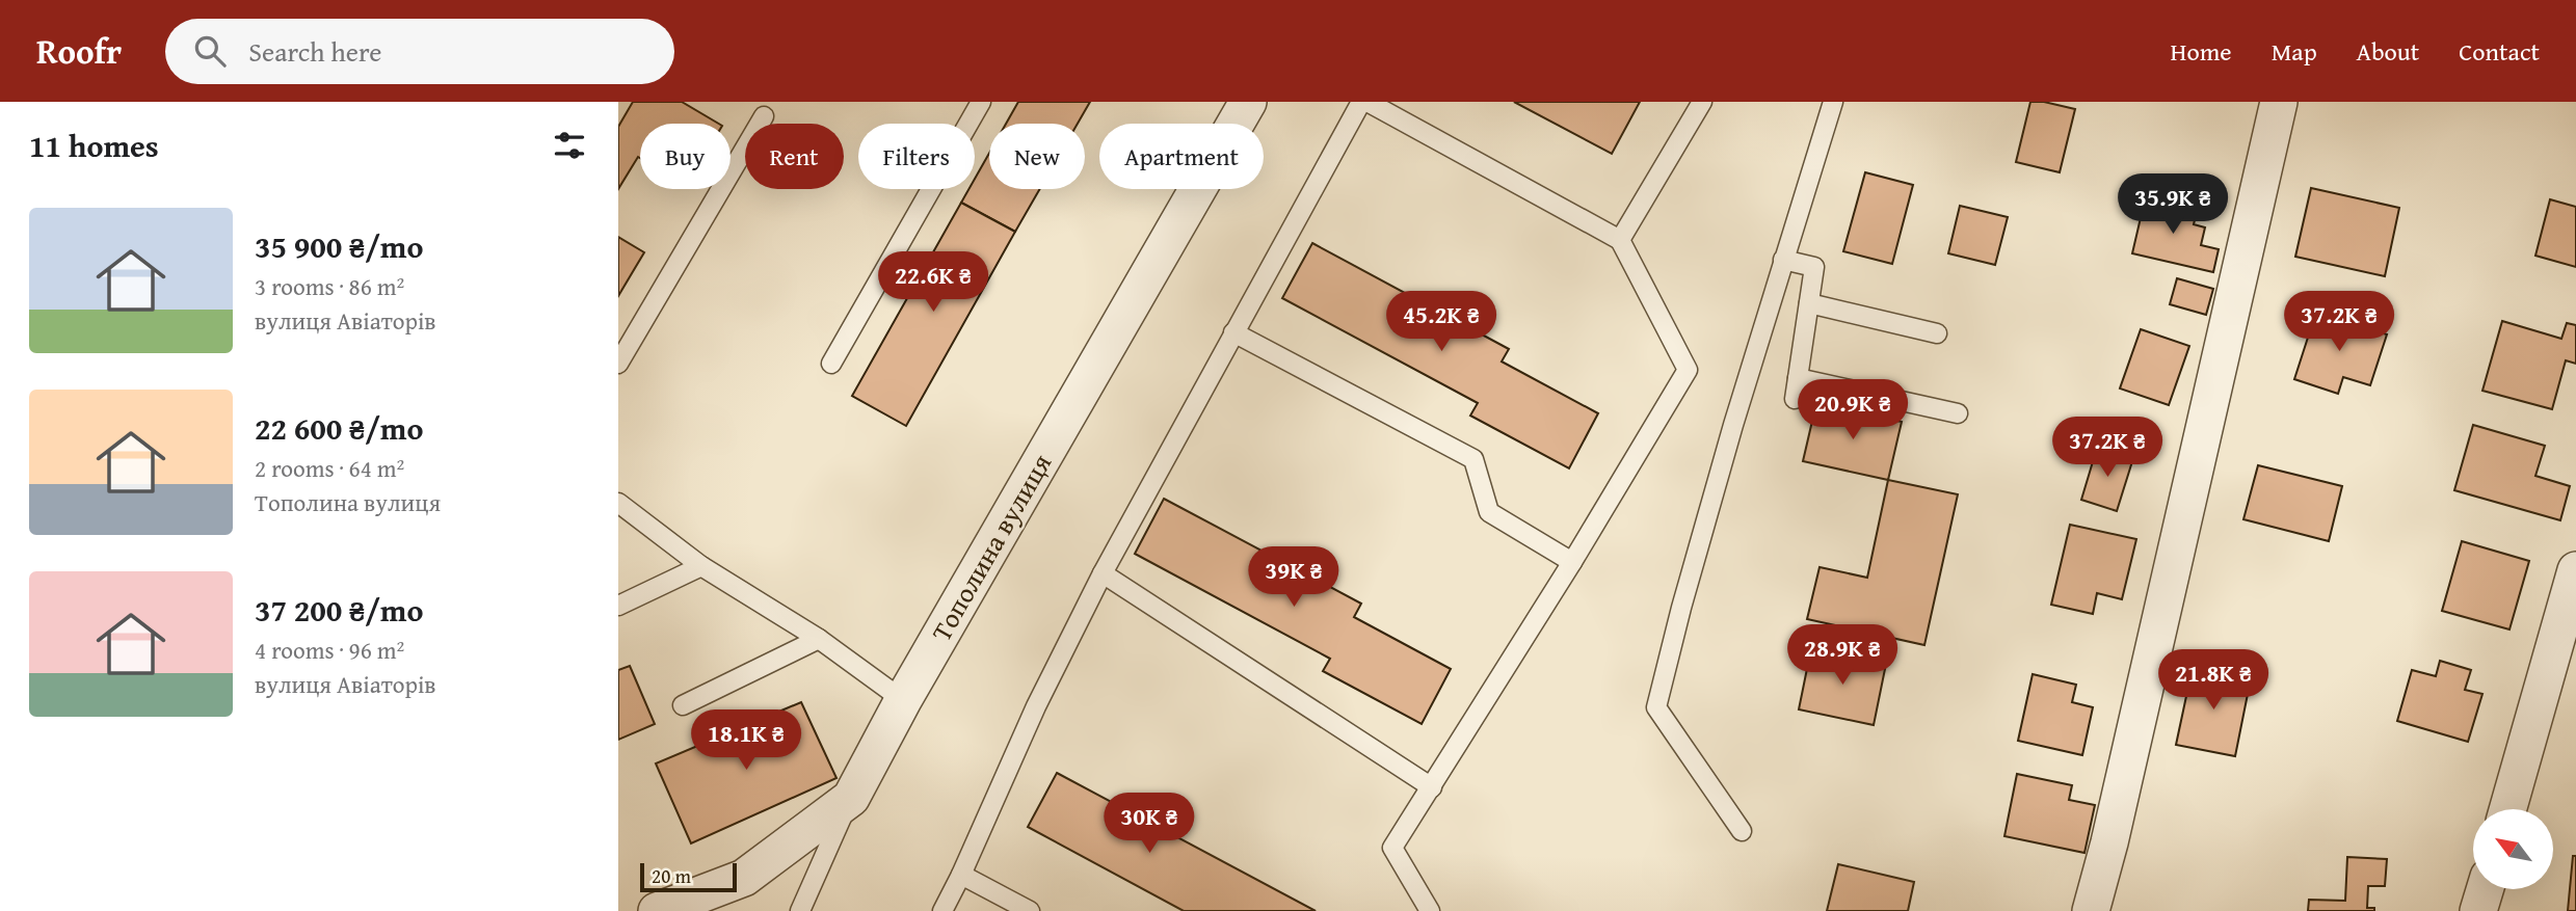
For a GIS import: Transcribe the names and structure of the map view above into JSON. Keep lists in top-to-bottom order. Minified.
{"streets":{"street":["Тополина вулиця"]},"scale_bar":"20 m","north":"top left","page":{"header":"Roofr","search":"Search here","nav":["Home","Map","About","Contact"],"heading":"11 homes","chip":["Buy","Rent","Filters","New","Apartment"],"price":["35.9K ₴","22.6K ₴","45.2K ₴","37.2K ₴","20.9K ₴","37.2K ₴","39K ₴","28.9K ₴","21.8K ₴","18.1K ₴","30K ₴"],"list":[{"name":"35 900 ₴/mo","note":"3 rooms · 86 m² · вулиця Авіаторів"},{"name":"22 600 ₴/mo","note":"2 rooms · 64 m² · Тополина вулиця"},{"name":"37 200 ₴/mo","note":"4 rooms · 96 m² · вулиця Авіаторів"}],"scale":"20 m"}}
